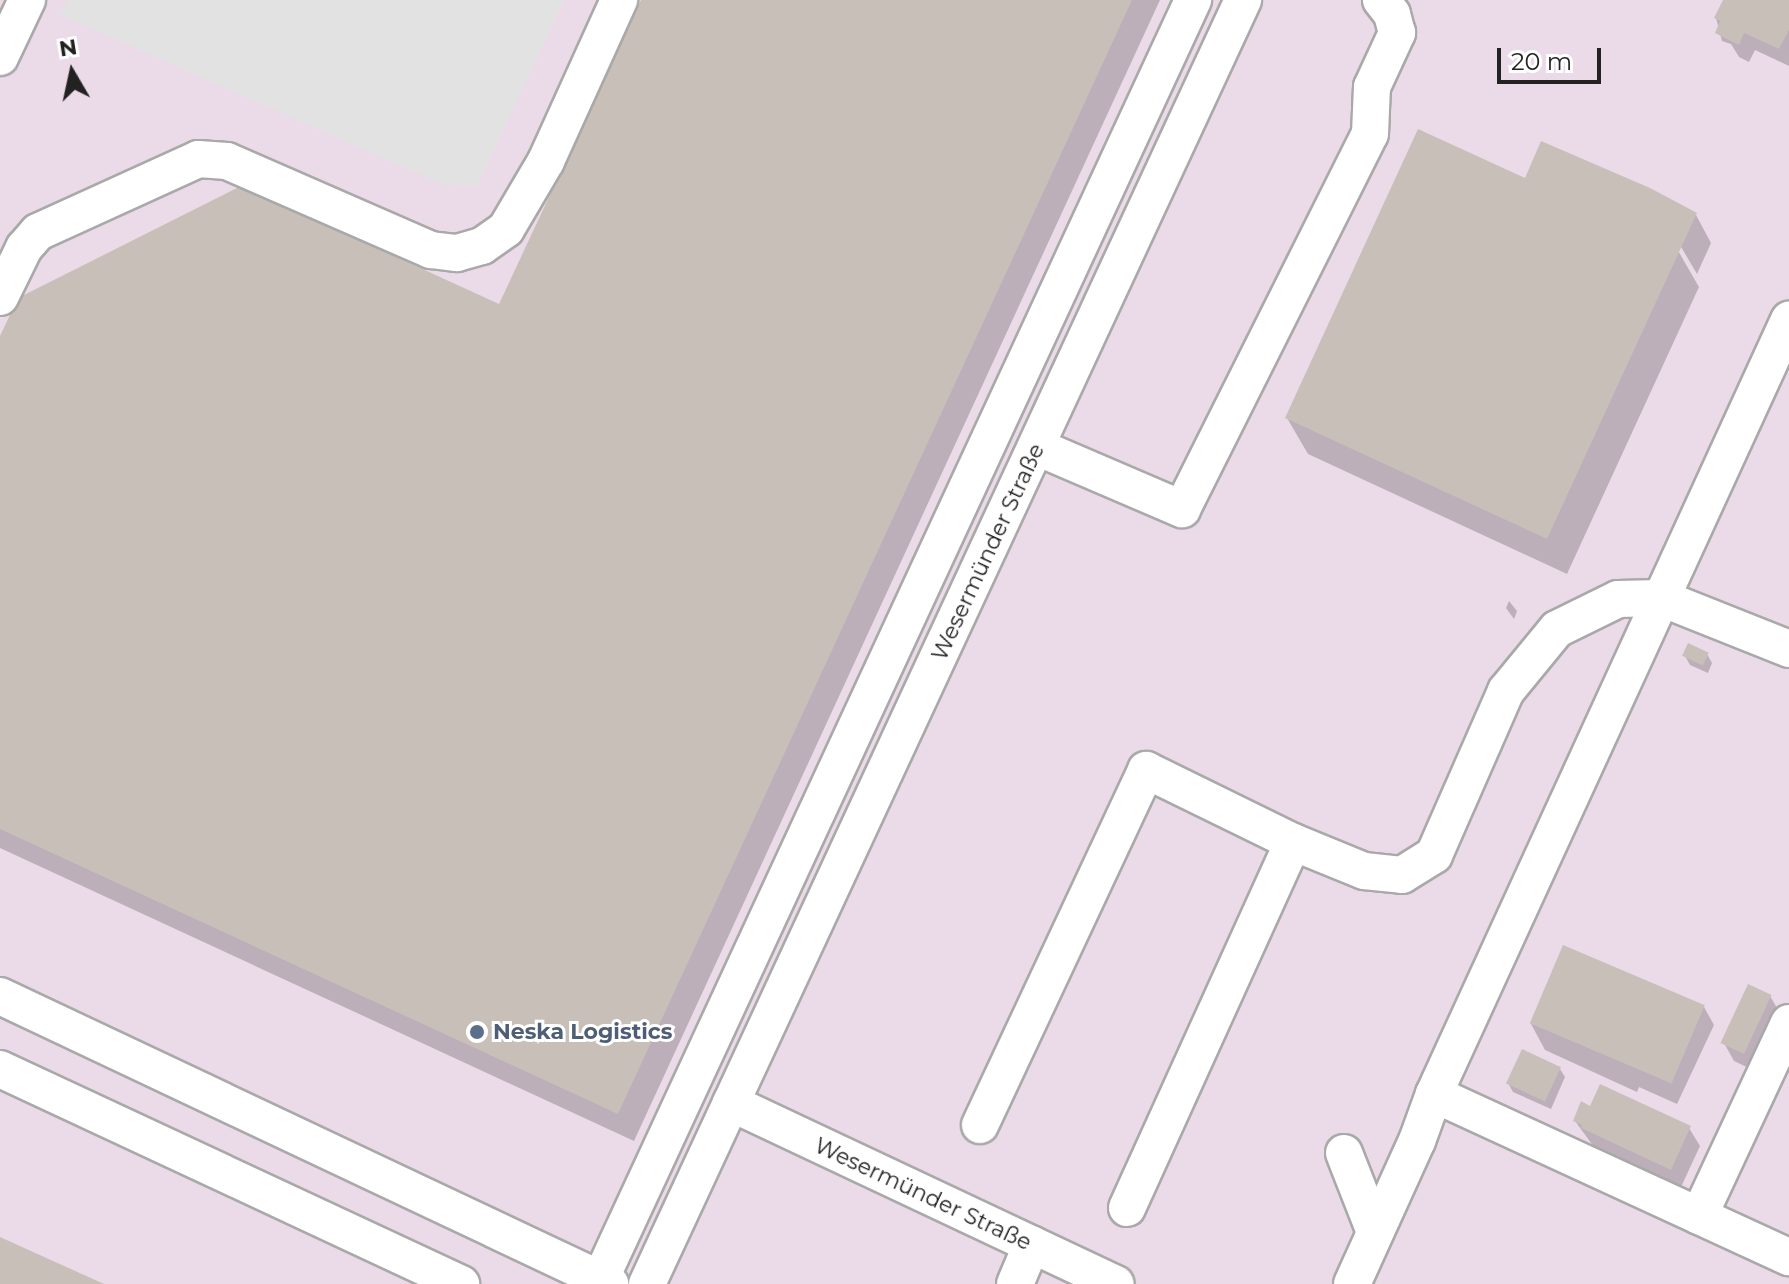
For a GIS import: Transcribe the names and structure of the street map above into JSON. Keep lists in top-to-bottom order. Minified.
{"streets":{"street":["Wesermünder Straße"]},"places":["Neska Logistics"],"scale_bar":"20 m","north":"top"}
